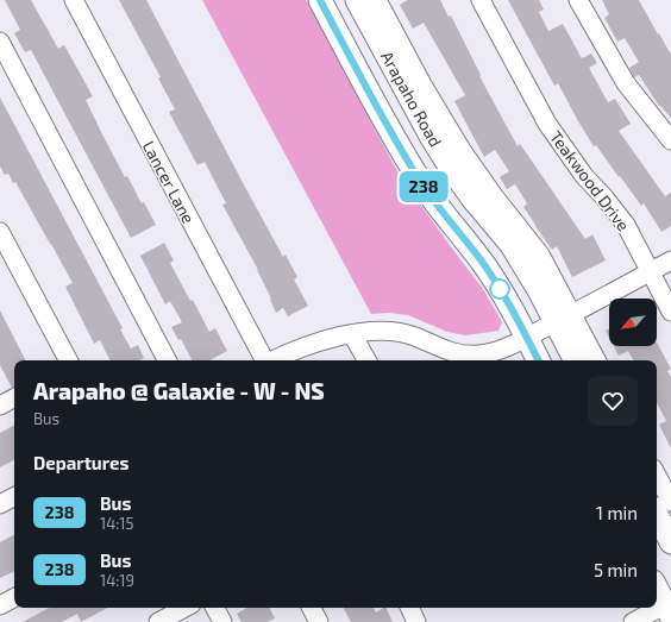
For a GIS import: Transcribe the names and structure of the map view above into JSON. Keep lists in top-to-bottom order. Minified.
{"streets":{"main road":["Arapaho Road"],"street":["Teakwood Drive","Lancer Lane"]},"lines":["bus line 238"],"north":"bottom left","page":{"on_map":"238","heading":[["Arapaho @ Galaxie - W - NS","Bus"],"Departures"],"list":[{"mark":"238","name":"Bus","note":"14:15","value":"1 min"},{"mark":"238","name":"Bus","note":"14:19","value":"5 min"}]}}
